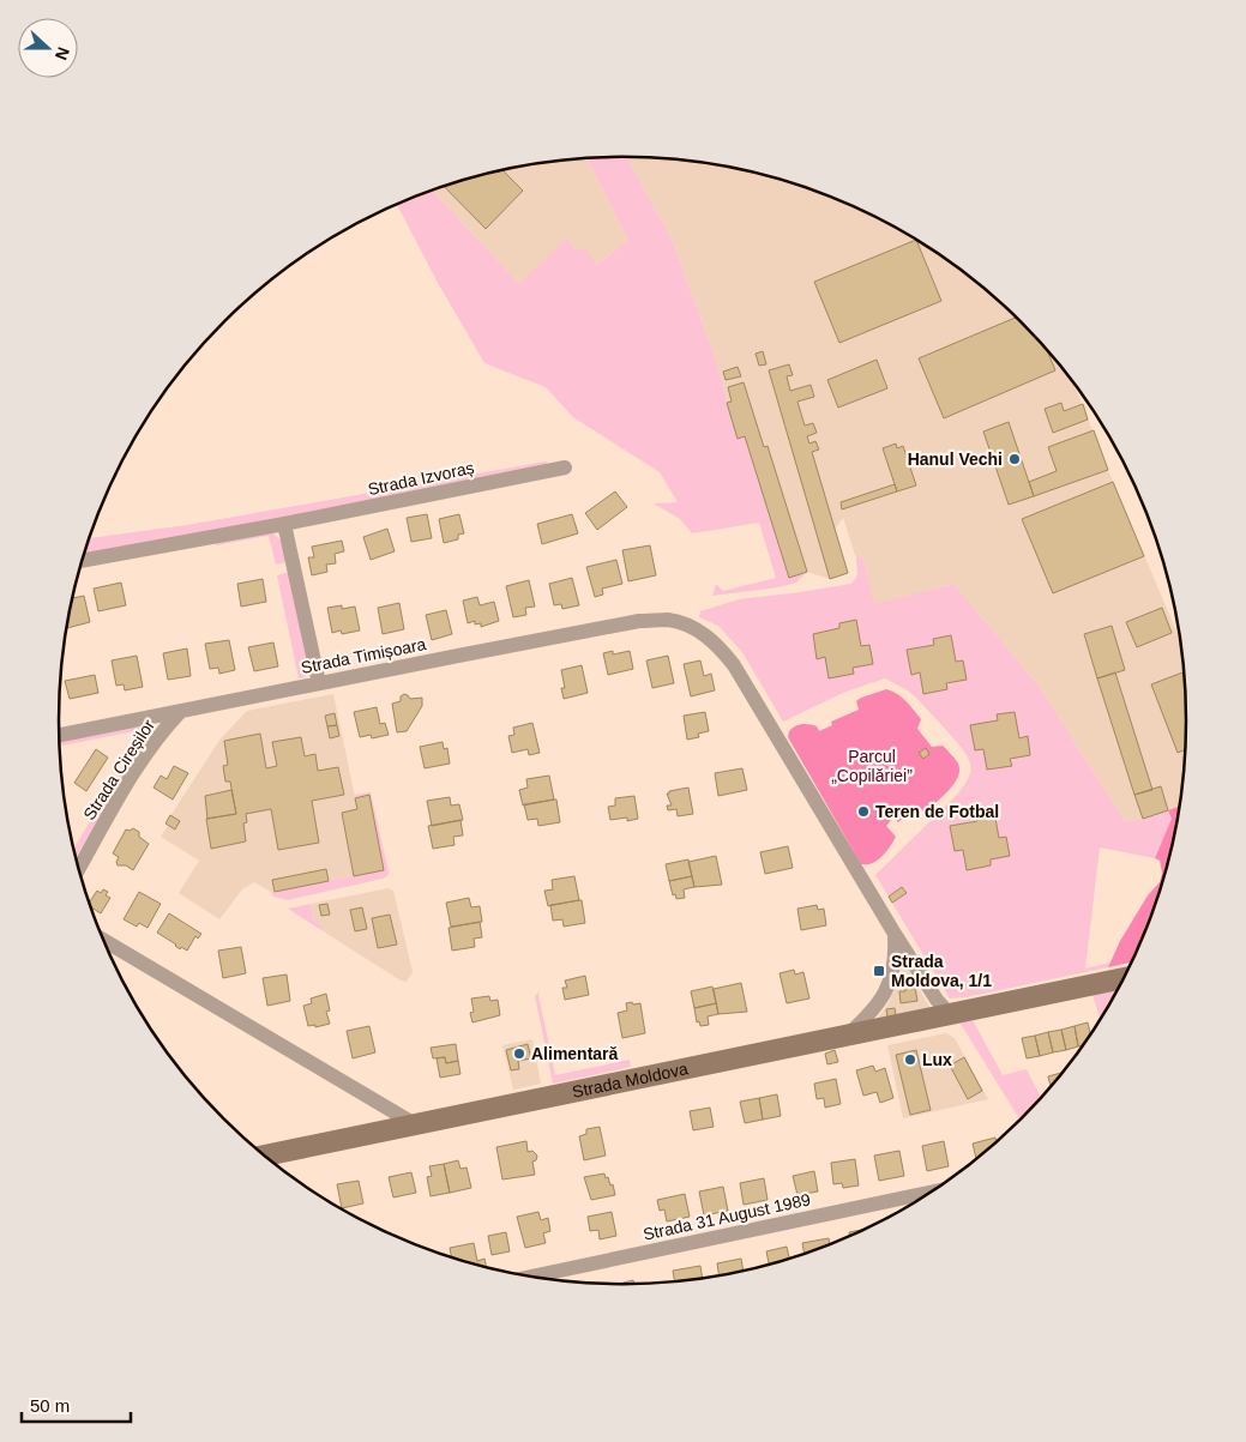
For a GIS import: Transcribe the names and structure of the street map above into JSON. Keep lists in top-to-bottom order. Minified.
{"streets":{"street":["Strada Izvoraș","Strada Timișoara","Strada Cireșilor","Strada Moldova","Strada 31 August 1989"]},"crossings":[["Strada Timișoara","Strada Cireșilor"],["Strada Timișoara","Strada Moldova"]],"parks":["Parcul „Copilăriei”"],"places":{"other":["Hanul Vechi","Teren de Fotbal","Alimentară","Lux"],"transit":["Strada Moldova, 1/1"]},"scale_bar":"50 m","north":"right"}
